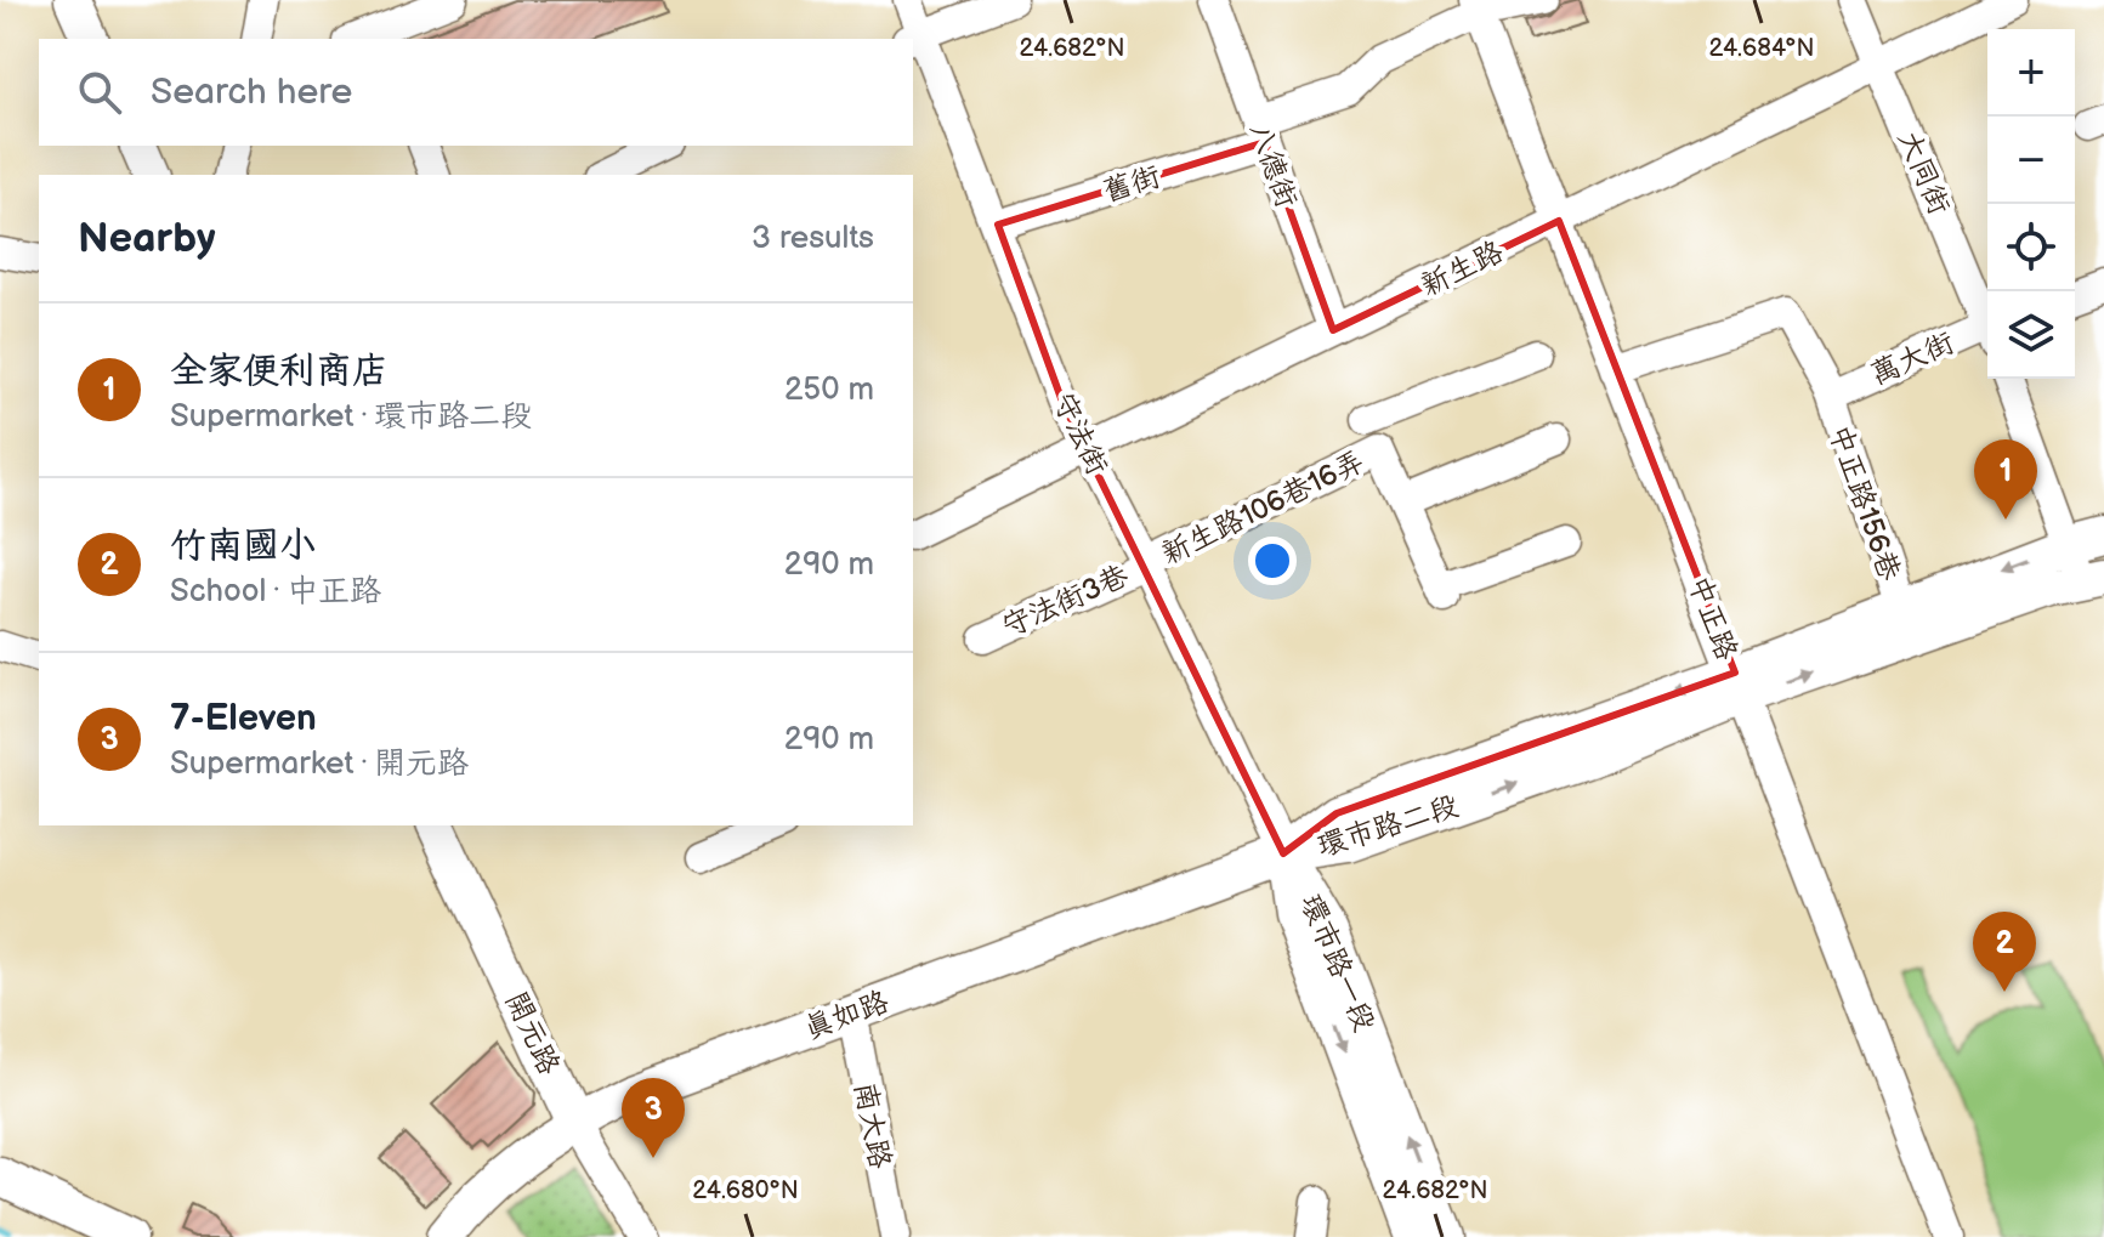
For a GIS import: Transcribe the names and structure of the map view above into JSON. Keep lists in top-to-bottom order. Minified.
{"streets":{"main road":["環市路二段","環市路一段","真如路","開元路"],"street":["八德街","大同街","舊街","新生路","萬大街","守法街","中正路156巷","新生路106巷16弄","守法街3巷","中正路","南大路"]},"crossings":[["八德街","舊街"],["八德街","新生路"],["大同街","新生路"],["舊街","守法街"],["舊街","中正路"],["新生路","守法街"],["新生路","中正路"],["萬大街","中正路156巷"],["守法街","新生路106巷16弄"],["守法街","守法街3巷"],["守法街","環市路二段"],["守法街","環市路一段"],["守法街","真如路"],["中正路156巷","中正路"],["中正路156巷","環市路二段"],["新生路106巷16弄","守法街3巷"],["中正路","環市路二段"],["環市路二段","環市路一段"],["環市路二段","真如路"],["環市路一段","真如路"],["真如路","開元路"],["真如路","南大路"]],"page":{"map_buttons":["+","−"],"search":"Search here","heading":["Nearby","3 results"],"list":[{"mark":"1","name":"全家便利商店","note":"Supermarket · 環市路二段","value":"250 m"},{"mark":"2","name":"竹南國小","note":"School · 中正路","value":"290 m"},{"mark":"3","name":"7-Eleven","note":"Supermarket · 開元路","value":"290 m"}],"pins":["1","2","3"]},"coordinates":["24.682°N","24.684°N","24.680°N"]}
